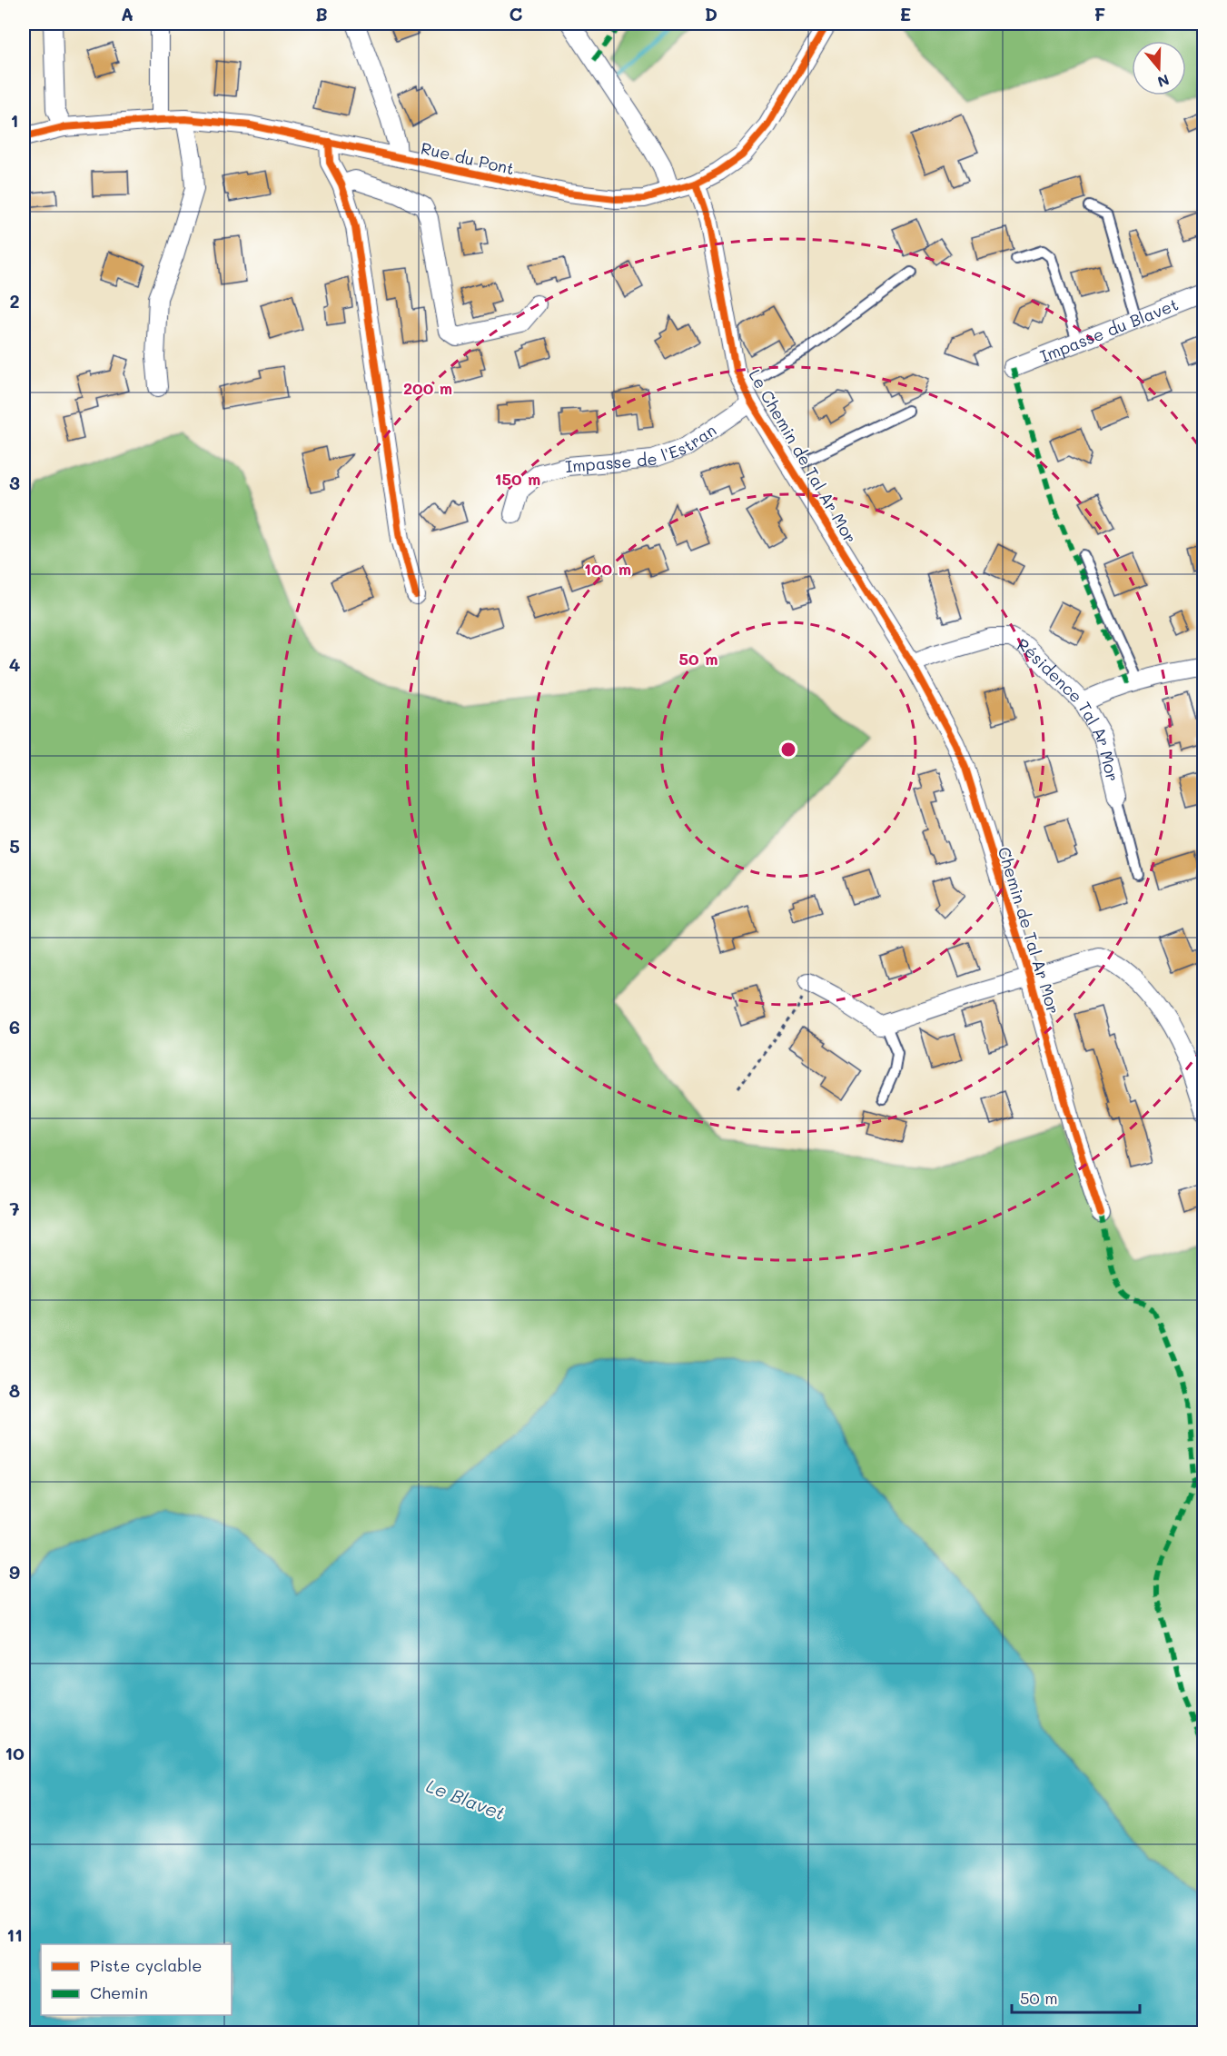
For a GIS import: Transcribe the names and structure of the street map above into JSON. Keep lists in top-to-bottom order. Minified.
{"streets":{"street":["Rue du Pont","Impasse du Blavet","Impasse de l'Estran","Le Chemin de Tal Ar Mor","Résidence Tal Ar Mor","Chemin de Tal Ar Mor"]},"crossings":[["Rue du Pont","Le Chemin de Tal Ar Mor"],["Impasse de l'Estran","Le Chemin de Tal Ar Mor"],["Le Chemin de Tal Ar Mor","Résidence Tal Ar Mor"],["Le Chemin de Tal Ar Mor","Chemin de Tal Ar Mor"],["Résidence Tal Ar Mor","Chemin de Tal Ar Mor"]],"water":["Le Blavet"],"legend":["Piste cyclable","Chemin"],"scale_bar":"50 m","north":"bottom","grid":{"columns":["A","B","C","D","E","F"],"rows":["1","2","3","4","5","6","7","8","9","10","11"]},"rings":["200 m","150 m","100 m","50 m"]}
